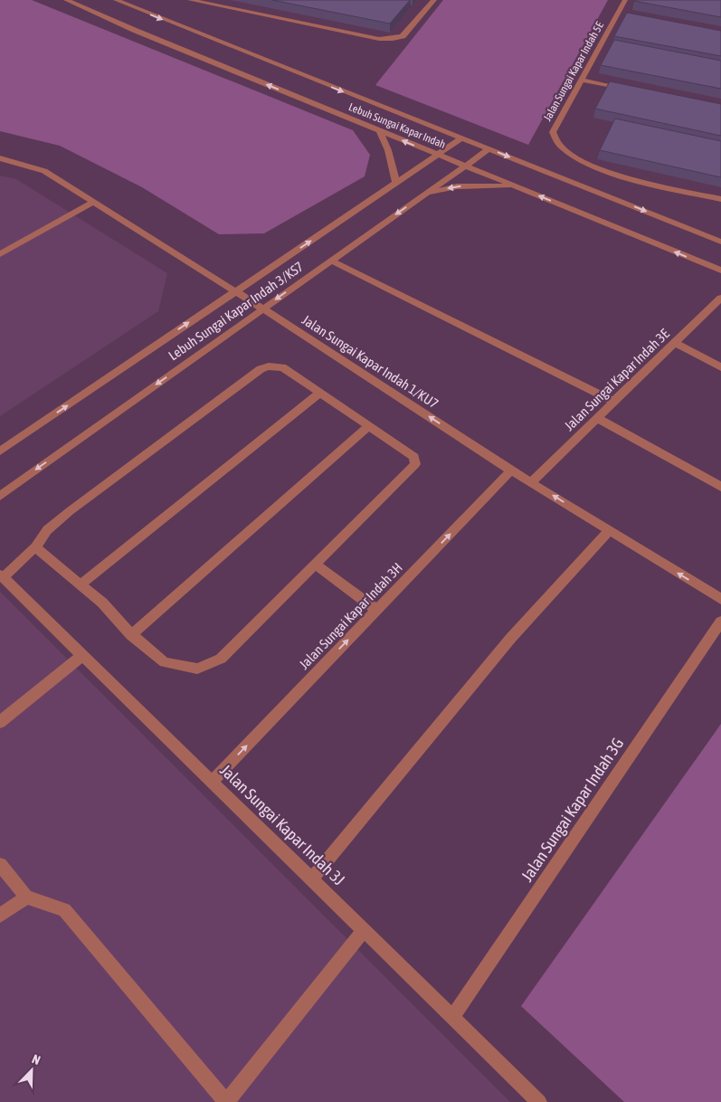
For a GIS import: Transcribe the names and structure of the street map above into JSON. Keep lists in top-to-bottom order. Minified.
{"streets":{"street":["Jalan Sungai Kapar Indah 5E","Lebuh Sungai Kapar Indah","Lebuh Sungai Kapar Indah 3/KS7","Jalan Sungai Kapar Indah 1/KU7","Jalan Sungai Kapar Indah 3E","Jalan Sungai Kapar Indah 3H","Jalan Sungai Kapar Indah 3G","Jalan Sungai Kapar Indah 3J"]},"crossings":[["Lebuh Sungai Kapar Indah","Lebuh Sungai Kapar Indah 3/KS7"],["Lebuh Sungai Kapar Indah 3/KS7","Jalan Sungai Kapar Indah 1/KU7"],["Jalan Sungai Kapar Indah 1/KU7","Jalan Sungai Kapar Indah 3E"],["Jalan Sungai Kapar Indah 1/KU7","Jalan Sungai Kapar Indah 3H"],["Jalan Sungai Kapar Indah 3H","Jalan Sungai Kapar Indah 3J"],["Jalan Sungai Kapar Indah 3G","Jalan Sungai Kapar Indah 3J"]],"one_way":["Jalan Sungai Kapar Indah 3H"],"north":"top right"}
